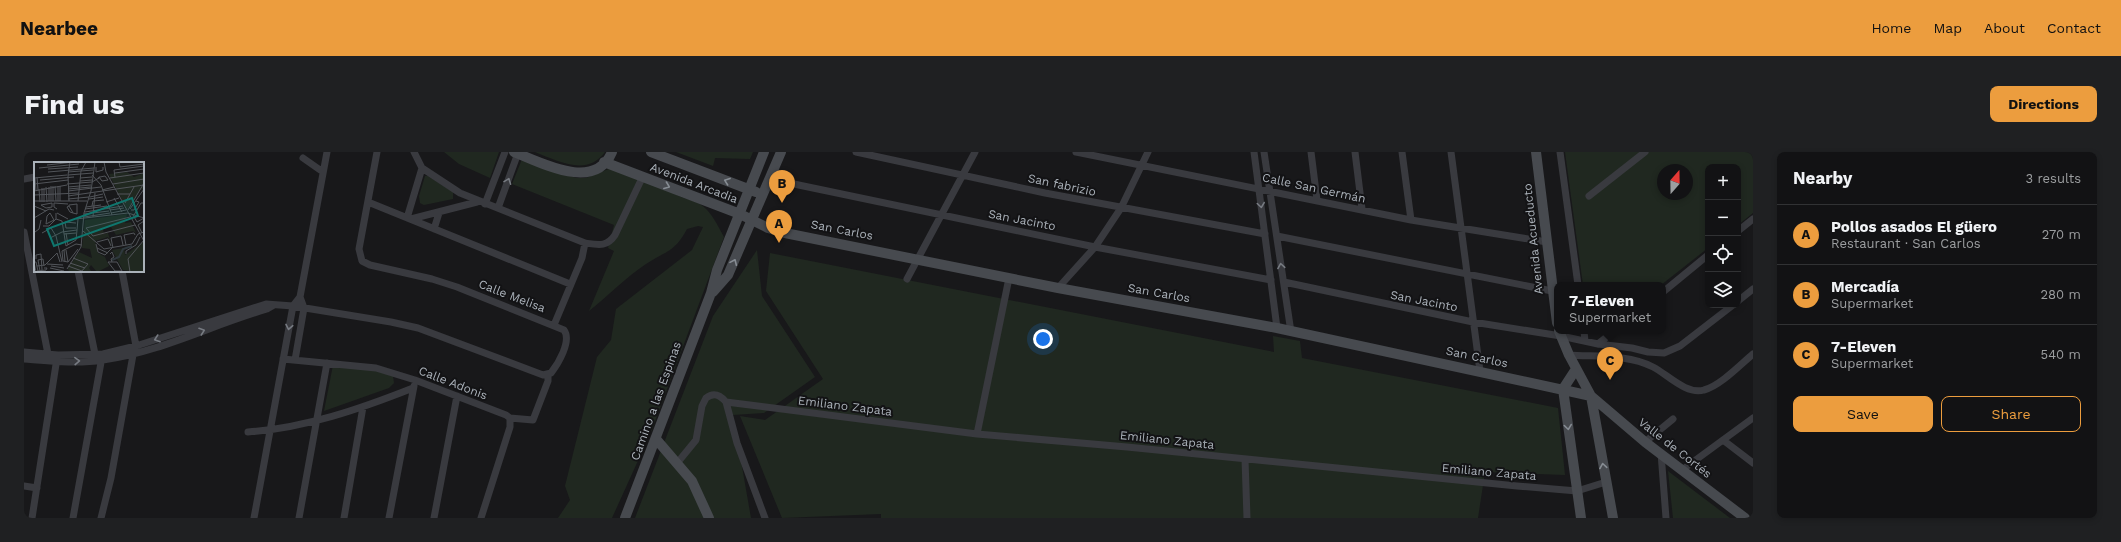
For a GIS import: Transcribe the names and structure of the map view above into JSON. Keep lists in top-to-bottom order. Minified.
{"streets":{"street":["Avenida Arcadia","San fabrizio","Calle San Germán","San Jacinto","San Carlos","Avenida Acueducto","Calle Melisa","Calle Adonis","Camino a las Espinas","Emiliano Zapata","Valle de Cortés"]},"crossings":[["Avenida Arcadia","San Carlos"],["Avenida Arcadia","Camino a las Espinas"],["Calle San Germán","Avenida Acueducto"],["San Jacinto","Camino a las Espinas"],["San Carlos","Camino a las Espinas"],["San Carlos","Valle de Cortés"]],"north":"top","page":{"header":"Nearbee","nav":["Home","Map","About","Contact"],"buttons":["Directions",["Save","Share"]],"title":"Find us","heading":["Nearby","3 results"],"map_buttons":["+","−"],"pins":["B","A","C"],"list":[{"mark":"A","name":"Pollos asados El güero","note":"Restaurant · San Carlos","value":"270 m"},{"mark":"B","name":"Mercadía","note":"Supermarket","value":"280 m"},{"mark":"C","name":"7-Eleven","note":"Supermarket","value":"540 m"}],"popup":["7-Eleven","Supermarket"]}}
